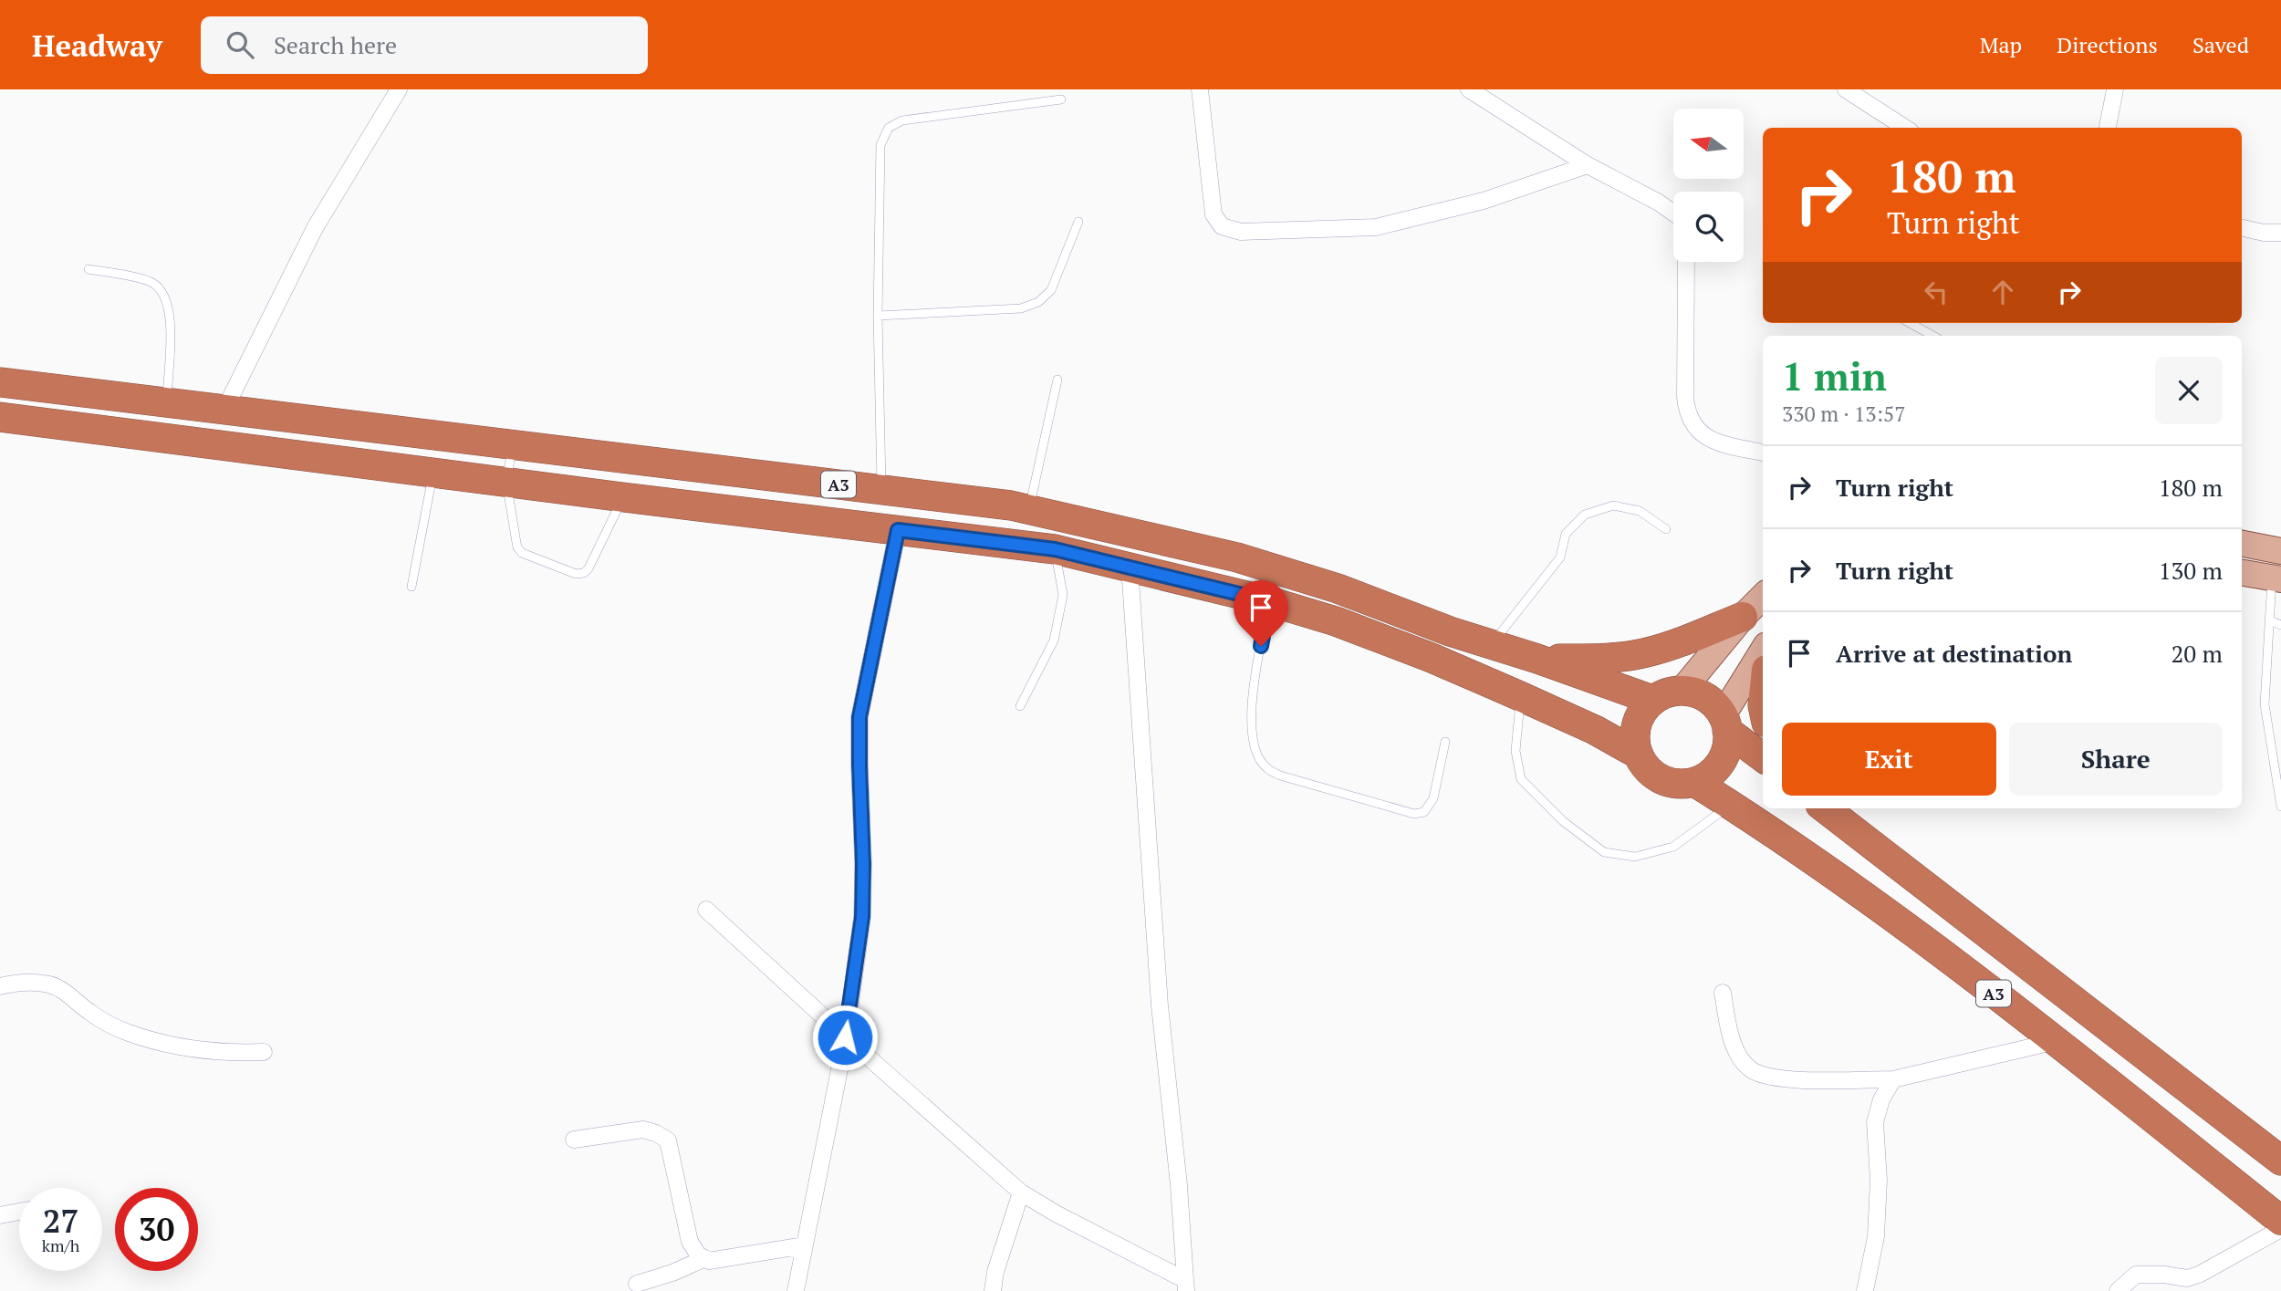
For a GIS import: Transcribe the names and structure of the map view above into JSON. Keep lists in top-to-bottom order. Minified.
{"streets":{"highway":["A3"]},"north":"left","page":{"header":"Headway","search":"Search here","nav":["Map","Directions","Saved"],"turn":["180 m","Turn right"],"heading":["1 min","330 m · 13:57"],"list":[{"name":"Turn right","value":"180 m"},{"name":"Turn right","value":"130 m"},{"name":"Arrive at destination","value":"20 m"}],"buttons":["Exit","Share"],"speed":"27 km/h","limit":"30"}}
